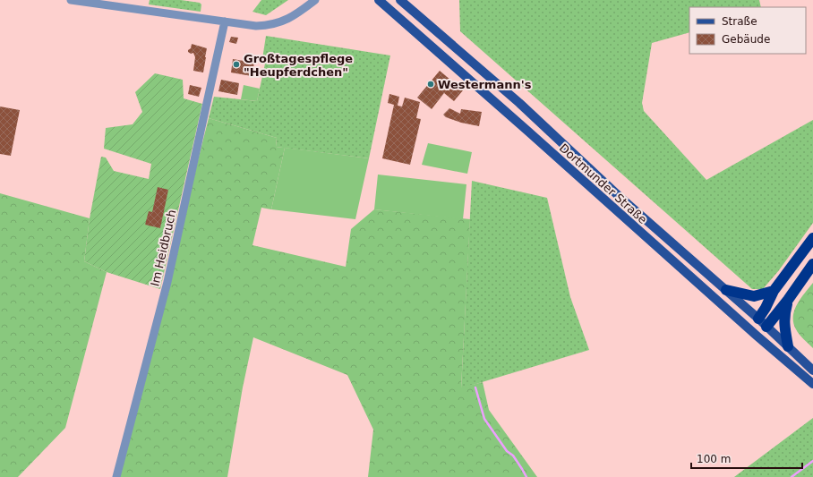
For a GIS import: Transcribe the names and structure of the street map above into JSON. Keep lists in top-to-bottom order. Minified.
{"streets":{"main road":["Dortmunder Straße"],"street":["Im Heidbruch"]},"places":["Großtagespflege \"Heupferdchen\"","Westermann's"],"legend":["Straße","Gebäude"],"scale_bar":"100 m"}
